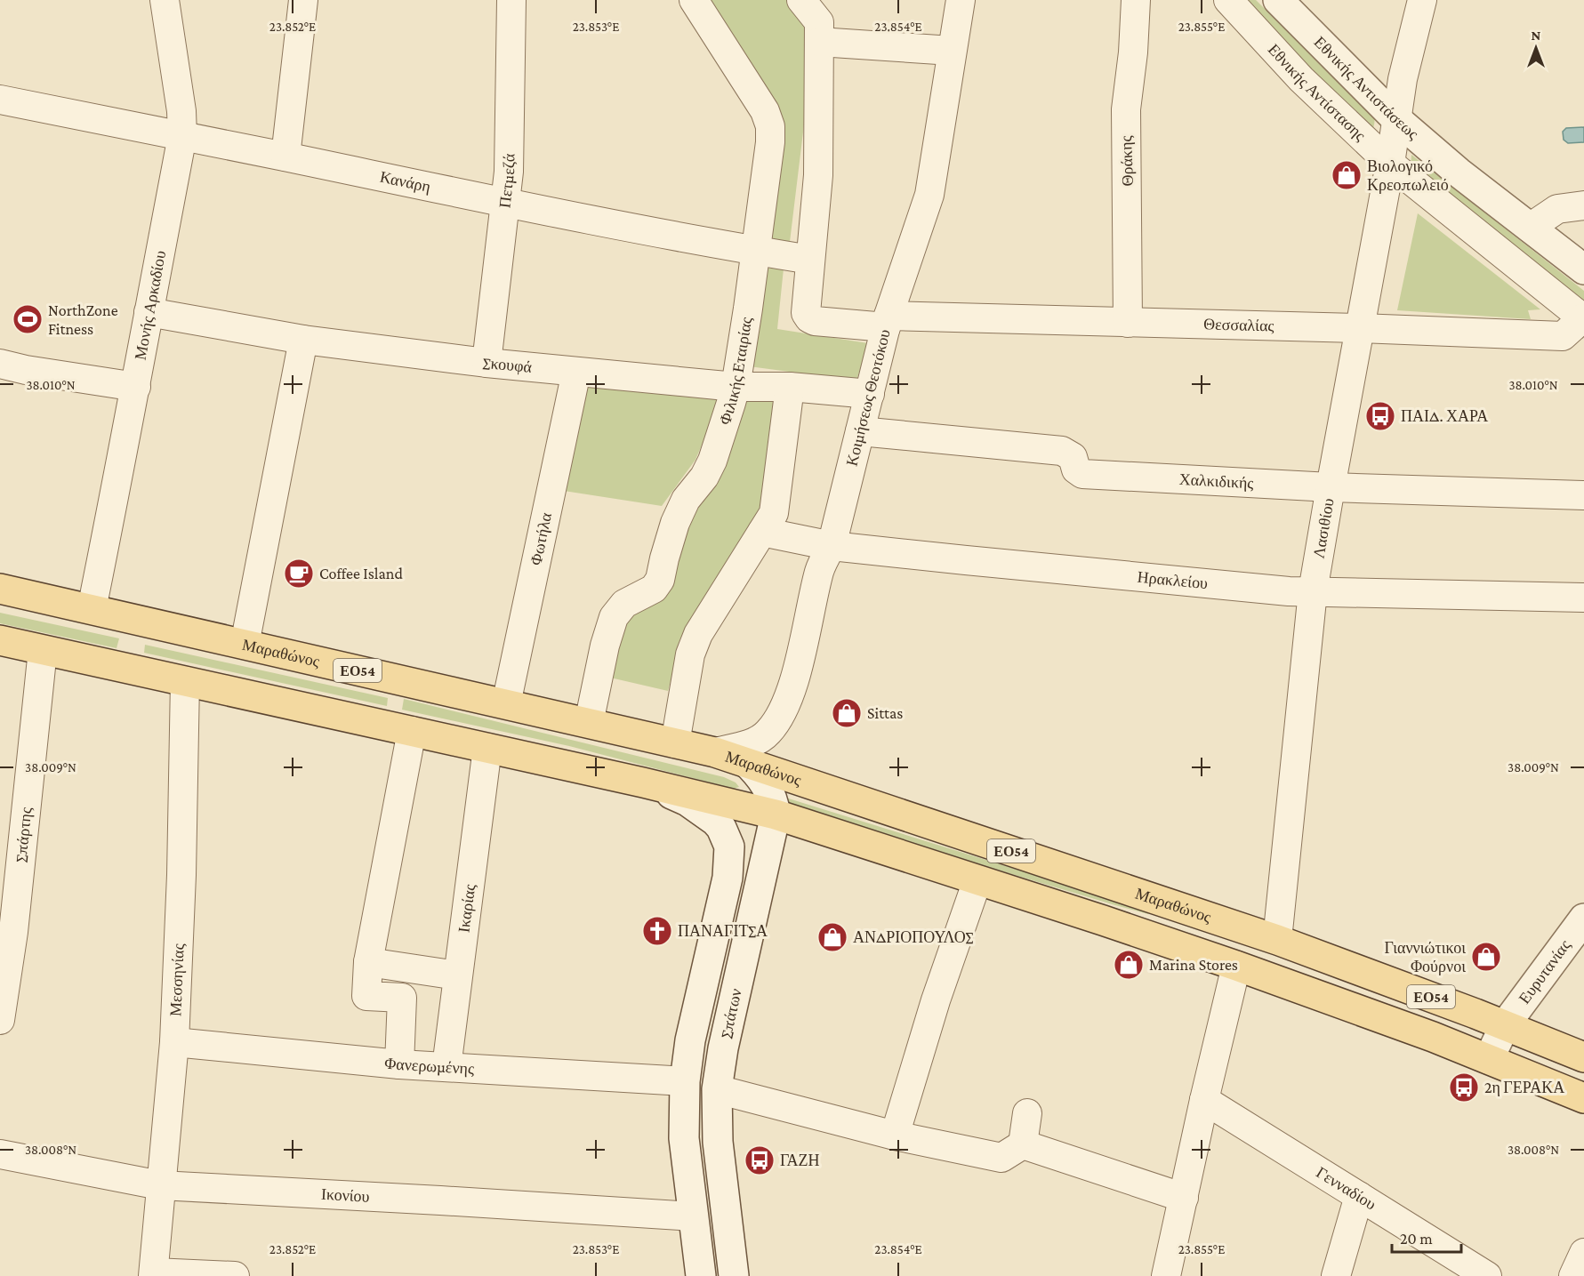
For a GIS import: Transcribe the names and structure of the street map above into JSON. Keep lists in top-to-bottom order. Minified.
{"streets":{"main road":["Εθνικής Αντιστάσεως","Μαραθώνος","ΕΟ54","Ευρυτανίας","Σπάτων"],"street":["Εθνικής Αντίστασης","Θράκης","Πετμεζά","Κανάρη","Μονής Αρκαδίου","Θεσσαλίας","Σκουφά","Φιλικής Εταιρίας","Κοιμήσεως Θεοτόκου","Χαλκιδικής","Λασιθίου","Φωτήλα","Ηρακλείου","Σπάρτης","Ικαρίας","Μεσσηνίας","Φανερωμένης","Γενναδίου","Ικονίου"]},"crossings":[["Εθνικής Αντιστάσεως","Λασιθίου"],["Εθνικής Αντίστασης","Θεσσαλίας"],["Εθνικής Αντίστασης","Λασιθίου"],["Θράκης","Θεσσαλίας"],["Πετμεζά","Κανάρη"],["Πετμεζά","Σκουφά"],["Κανάρη","Μονής Αρκαδίου"],["Κανάρη","Θεσσαλίας"],["Κανάρη","Φιλικής Εταιρίας"],["Μονής Αρκαδίου","Σκουφά"],["Μονής Αρκαδίου","Μαραθώνος"],["Θεσσαλίας","Κοιμήσεως Θεοτόκου"],["Θεσσαλίας","Λασιθίου"],["Σκουφά","Φιλικής Εταιρίας"],["Σκουφά","Κοιμήσεως Θεοτόκου"],["Σκουφά","Φωτήλα"],["Φιλικής Εταιρίας","Μαραθώνος"],["Κοιμήσεως Θεοτόκου","Χαλκιδικής"],["Κοιμήσεως Θεοτόκου","Ηρακλείου"],["Κοιμήσεως Θεοτόκου","Μαραθώνος"],["Χαλκιδικής","Λασιθίου"],["Λασιθίου","Ηρακλείου"],["Λασιθίου","Μαραθώνος"],["Φωτήλα","Μαραθώνος"],["Μαραθώνος","Ευρυτανίας"],["Μαραθώνος","Σπάτων"],["ΕΟ54","Σπάρτης"],["ΕΟ54","Ικαρίας"],["ΕΟ54","Μεσσηνίας"],["ΕΟ54","Σπάτων"],["Ικαρίας","Φανερωμένης"],["Μεσσηνίας","Φανερωμένης"],["Μεσσηνίας","Ικονίου"],["Σπάτων","Φανερωμένης"],["Σπάτων","Ικονίου"]],"places":{"shop":["Βιολογικό Κρεοπωλειό","Sittas","ΑΝΔΡΙΟΠΟΥΛΟΣ","Γιαννιώτικοι Φούρνοι","Marina Stores"],"sports":["NorthZone Fitness"],"bus stop":["ΠΑΙΔ. ΧΑΡΑ","2η ΓΕΡΑΚΑ","ΓΑΖΗ"],"cafe":["Coffee Island"],"church":["ΠΑΝΑΓΙΤΣΑ"]},"scale_bar":"20 m","north":"top","coordinates":["23.852°E","23.853°E","23.854°E","23.855°E","38.010°N","38.009°N","38.008°N"]}
